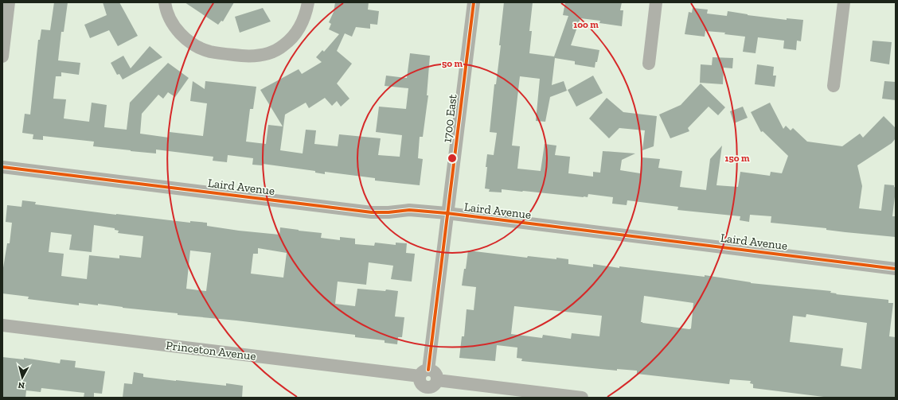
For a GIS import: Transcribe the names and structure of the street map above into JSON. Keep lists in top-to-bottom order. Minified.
{"streets":{"street":["1700 East","Laird Avenue","Princeton Avenue"]},"crossings":[["1700 East","Laird Avenue"],["1700 East","Princeton Avenue"]],"north":"bottom","rings":["100 m","50 m","150 m"]}
